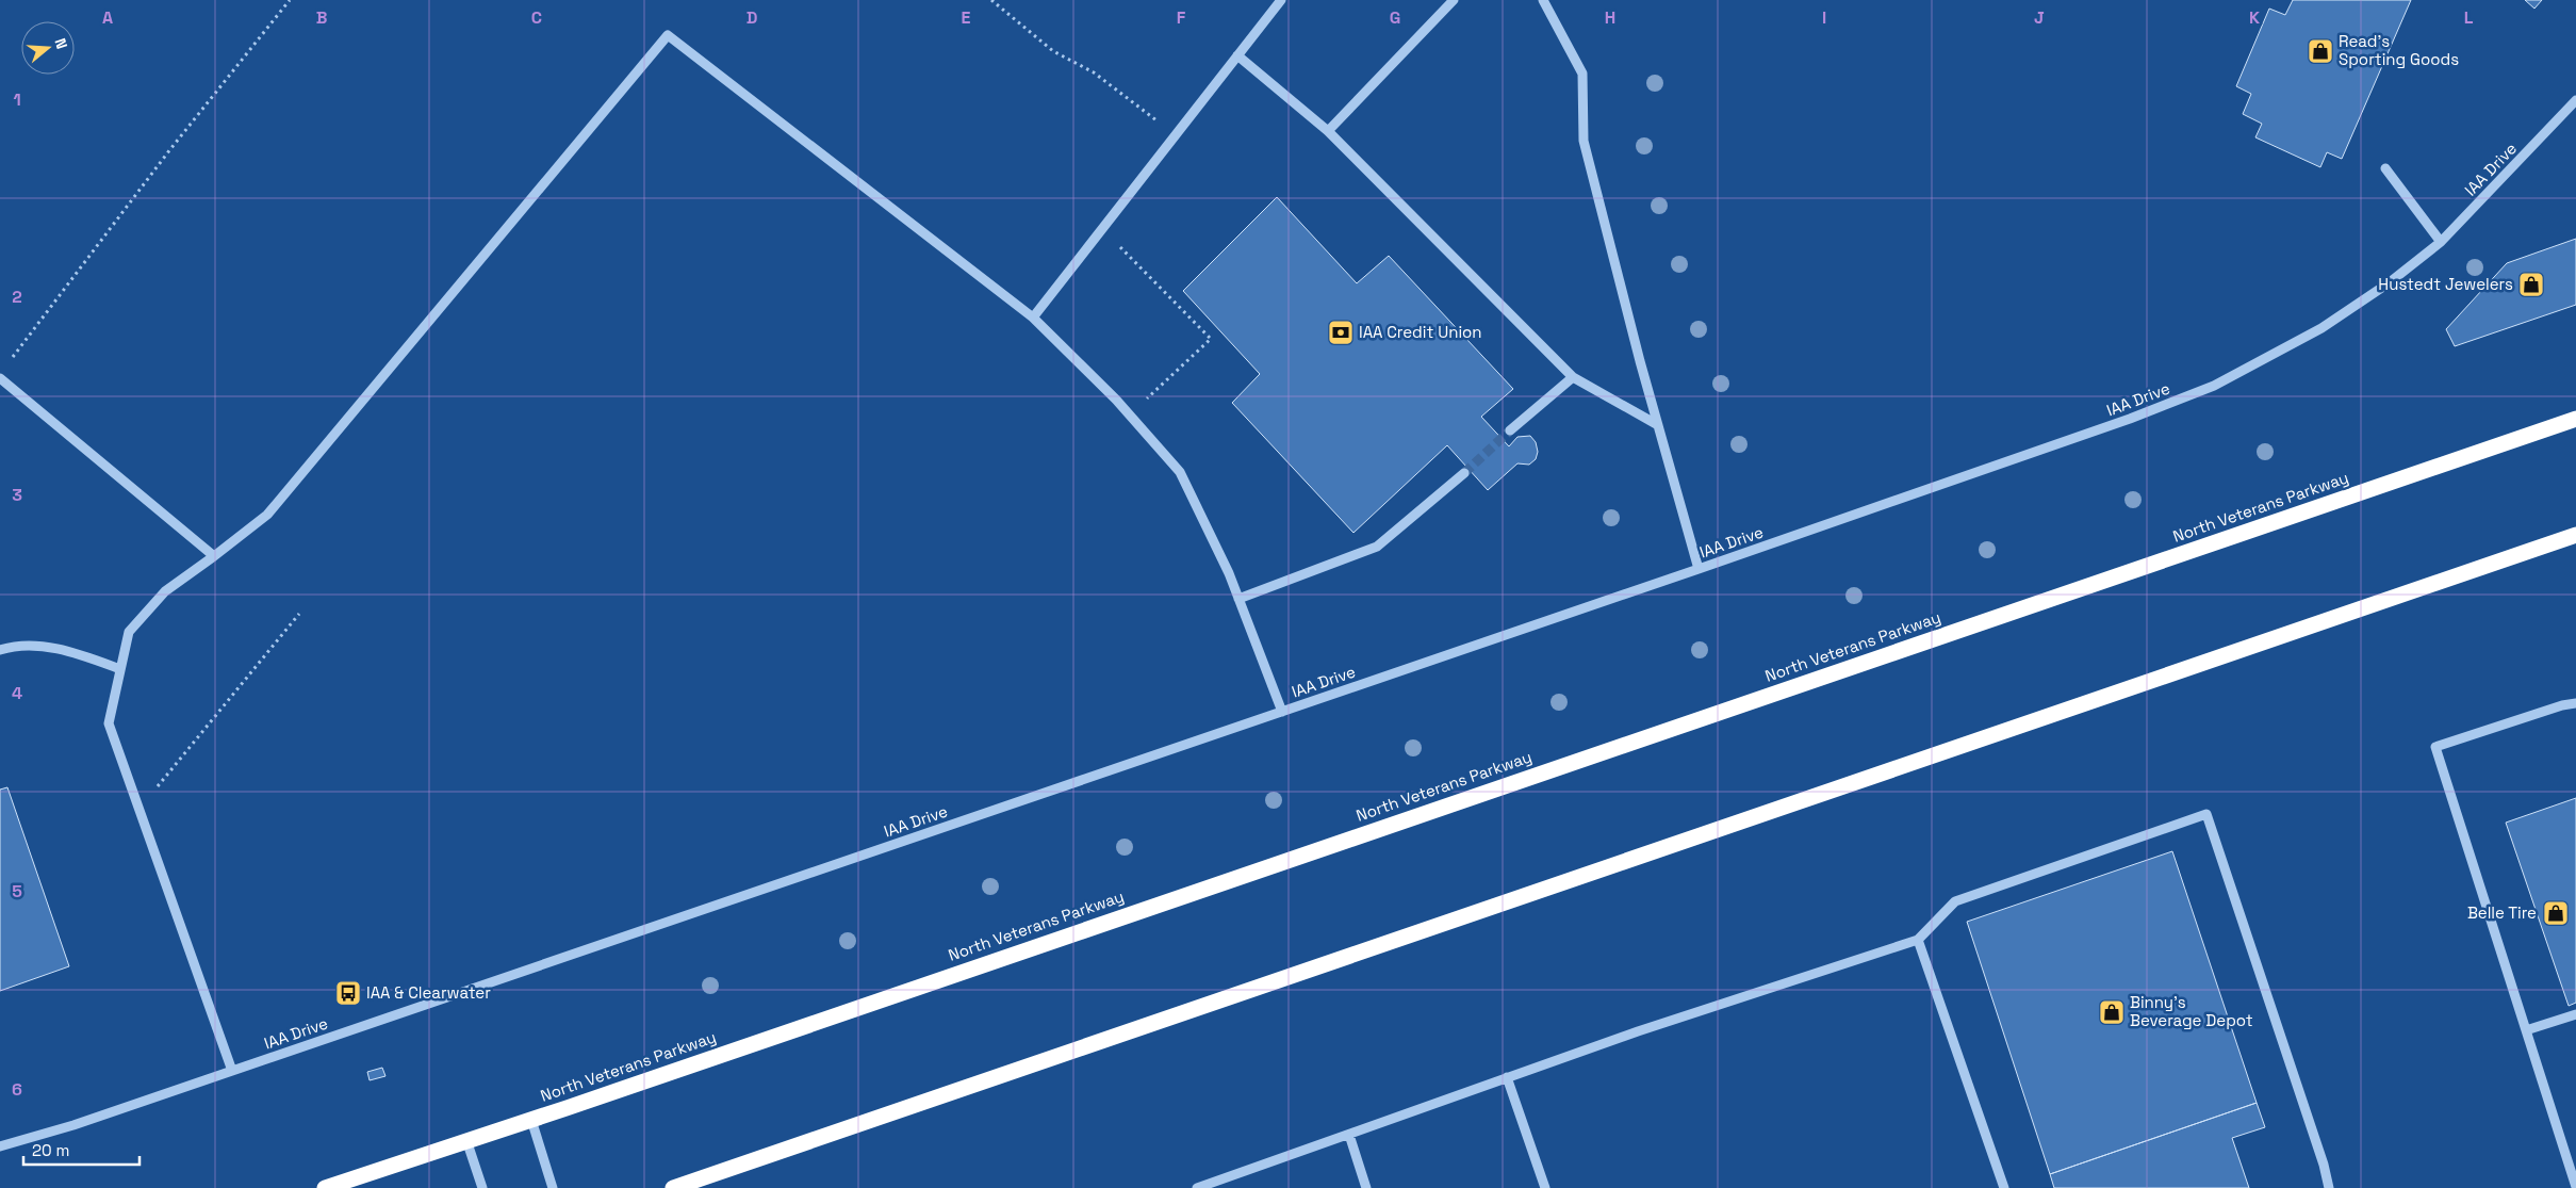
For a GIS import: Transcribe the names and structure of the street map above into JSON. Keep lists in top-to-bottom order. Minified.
{"streets":{"highway":["North Veterans Parkway"],"street":["IAA Drive"]},"places":{"shop":["Read's Sporting Goods","Hustedt Jewelers","Belle Tire","Binny's Beverage Depot"],"bank":["IAA Credit Union"],"bus stop":["IAA & Clearwater"]},"scale_bar":"20 m","north":"right","grid":{"columns":["A","B","C","D","E","F","G","H","I","J","K","L"],"rows":["1","2","3","4","5","6"]}}
